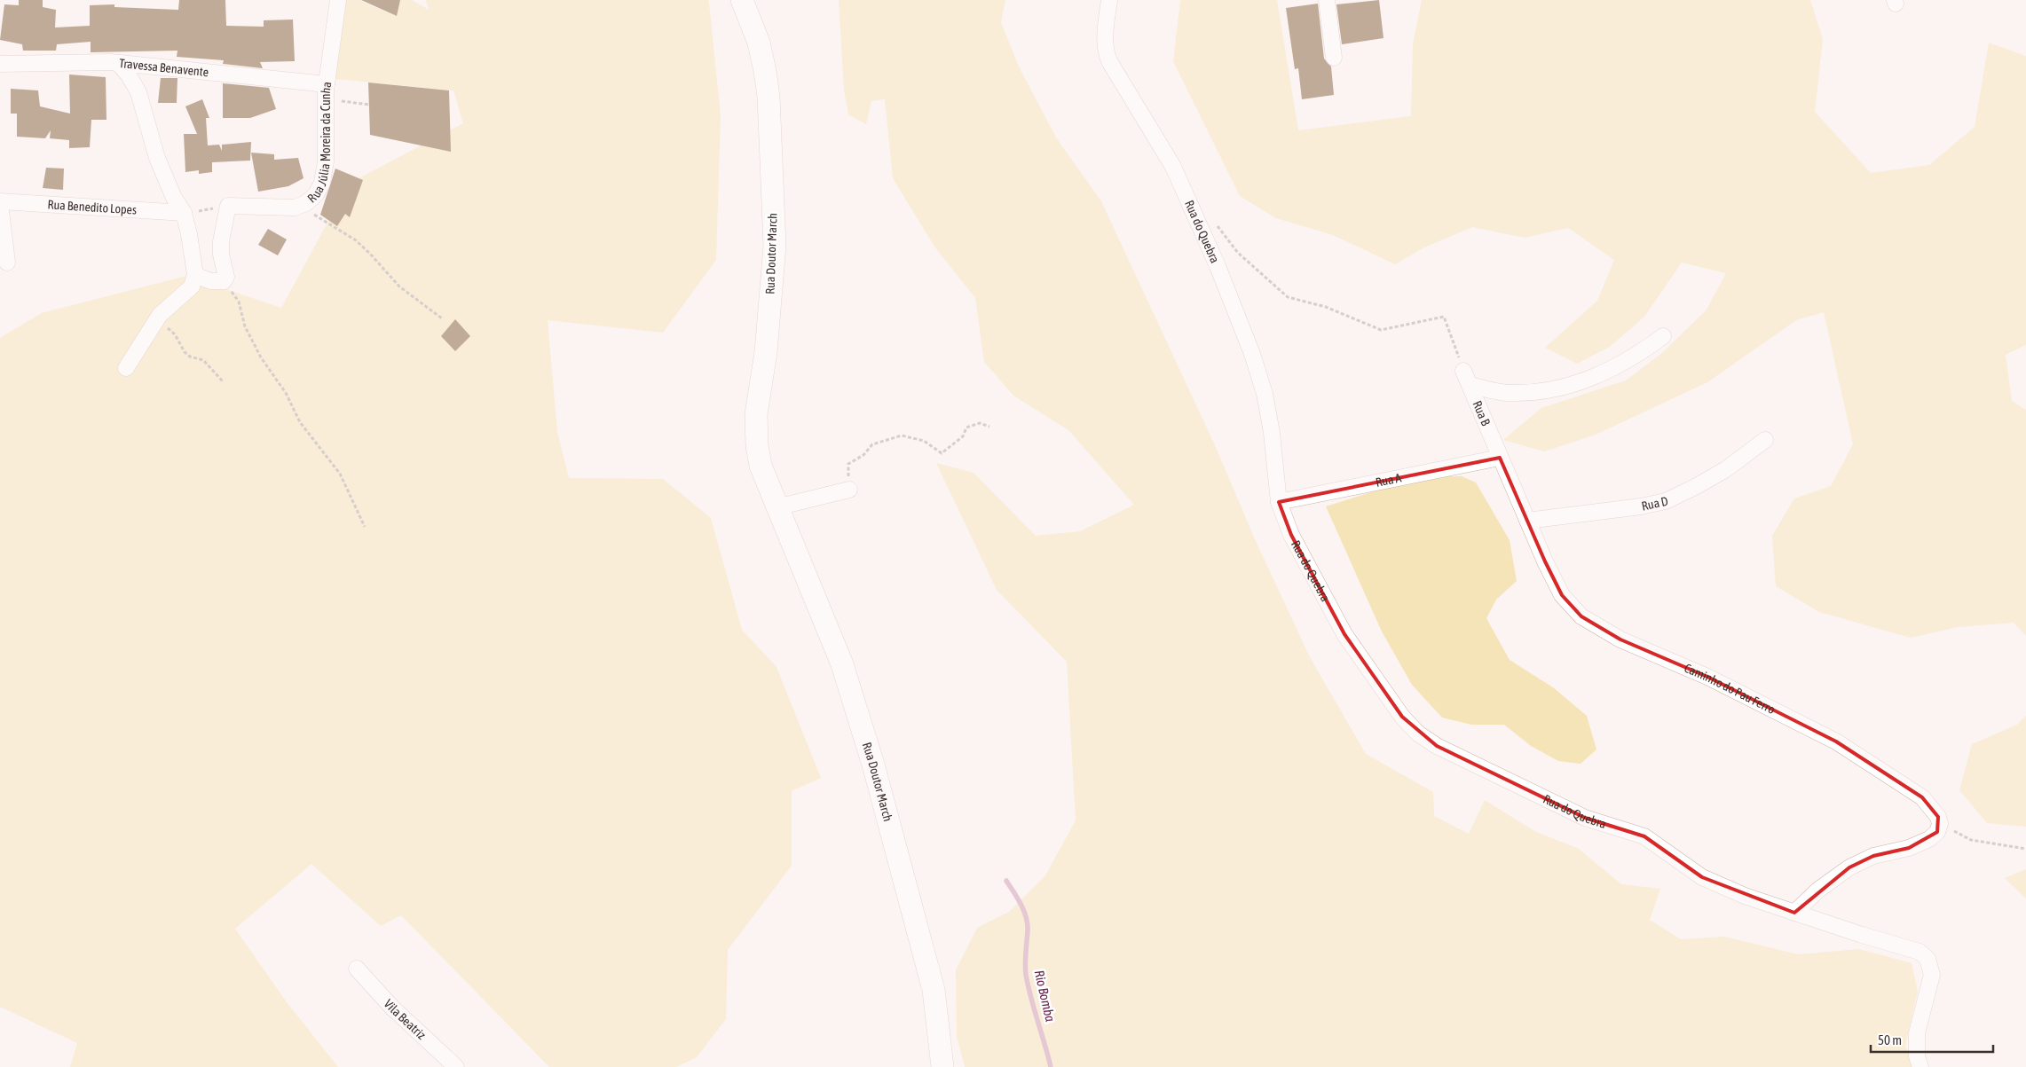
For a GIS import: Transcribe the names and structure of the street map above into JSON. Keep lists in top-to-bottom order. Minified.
{"streets":{"main road":["Rua Doutor March"],"street":["Travessa Benavente","Rua Júlia Moreira da Cunha","Rua Benedito Lopes","Rua do Quebra","Rua B","Rua A","Rua D","Caminho do Pau Ferro","Vila Beatriz"]},"crossings":[["Travessa Benavente","Rua Júlia Moreira da Cunha"],["Rua do Quebra","Rua A"],["Rua B","Rua A"],["Rua B","Caminho do Pau Ferro"],["Rua A","Caminho do Pau Ferro"],["Rua D","Caminho do Pau Ferro"]],"water":["Rio Bomba"],"scale_bar":"50 m"}
